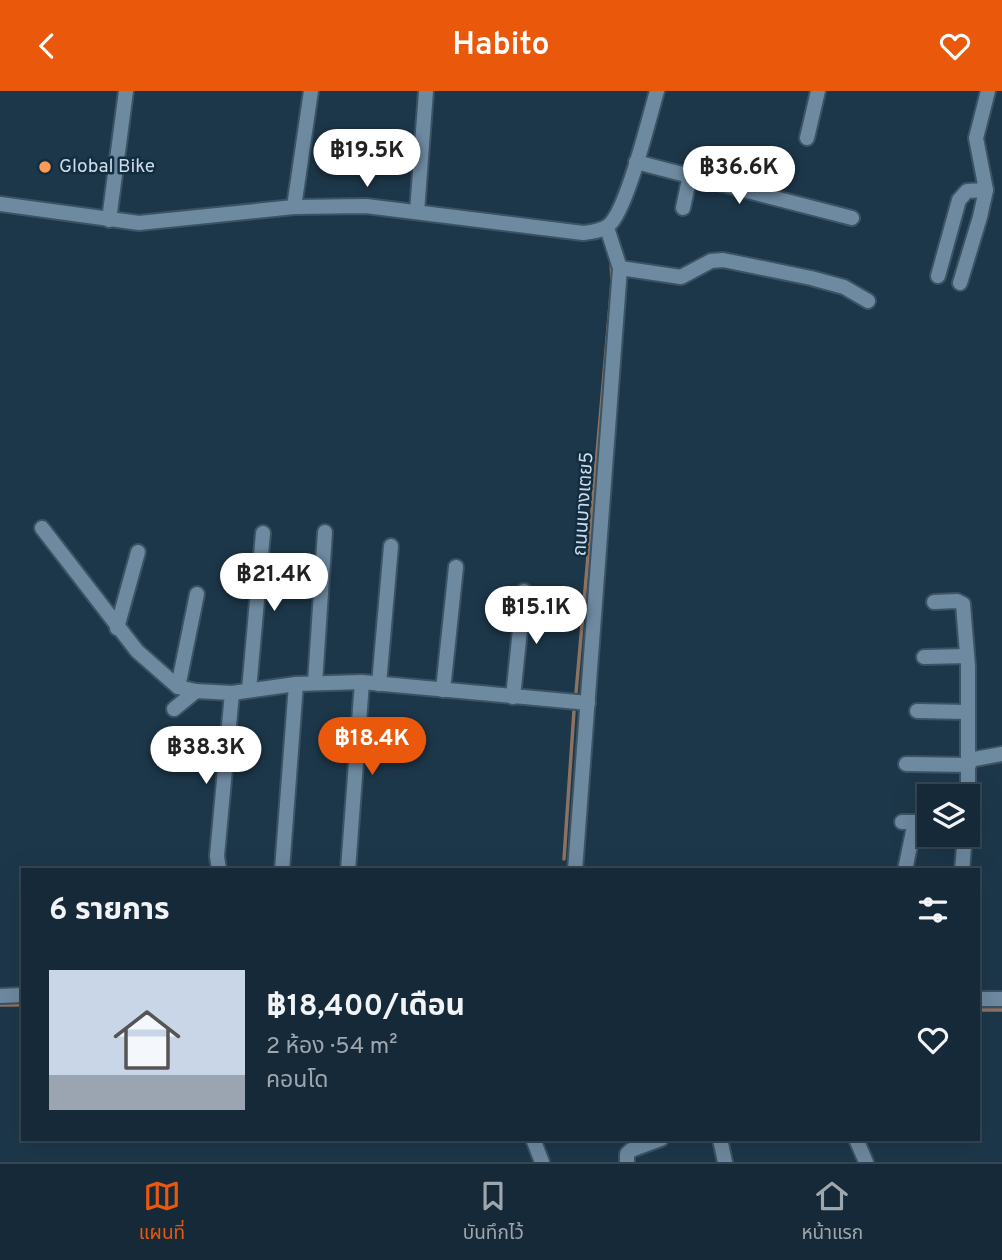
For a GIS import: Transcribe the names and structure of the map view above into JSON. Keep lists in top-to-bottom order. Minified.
{"streets":{"street":["ถนนบางเตย5"]},"places":["Global Bike"],"page":{"header":"Habito","price":["฿19.5K","฿36.6K","฿21.4K","฿15.1K","฿18.4K","฿38.3K"],"heading":"6 รายการ","list":[{"name":"฿18,400/เดือน","note":"2 ห้อง · 54 m² · คอนโด"}],"tabs":["แผนที่","บันทึกไว้","หน้าแรก"]}}
